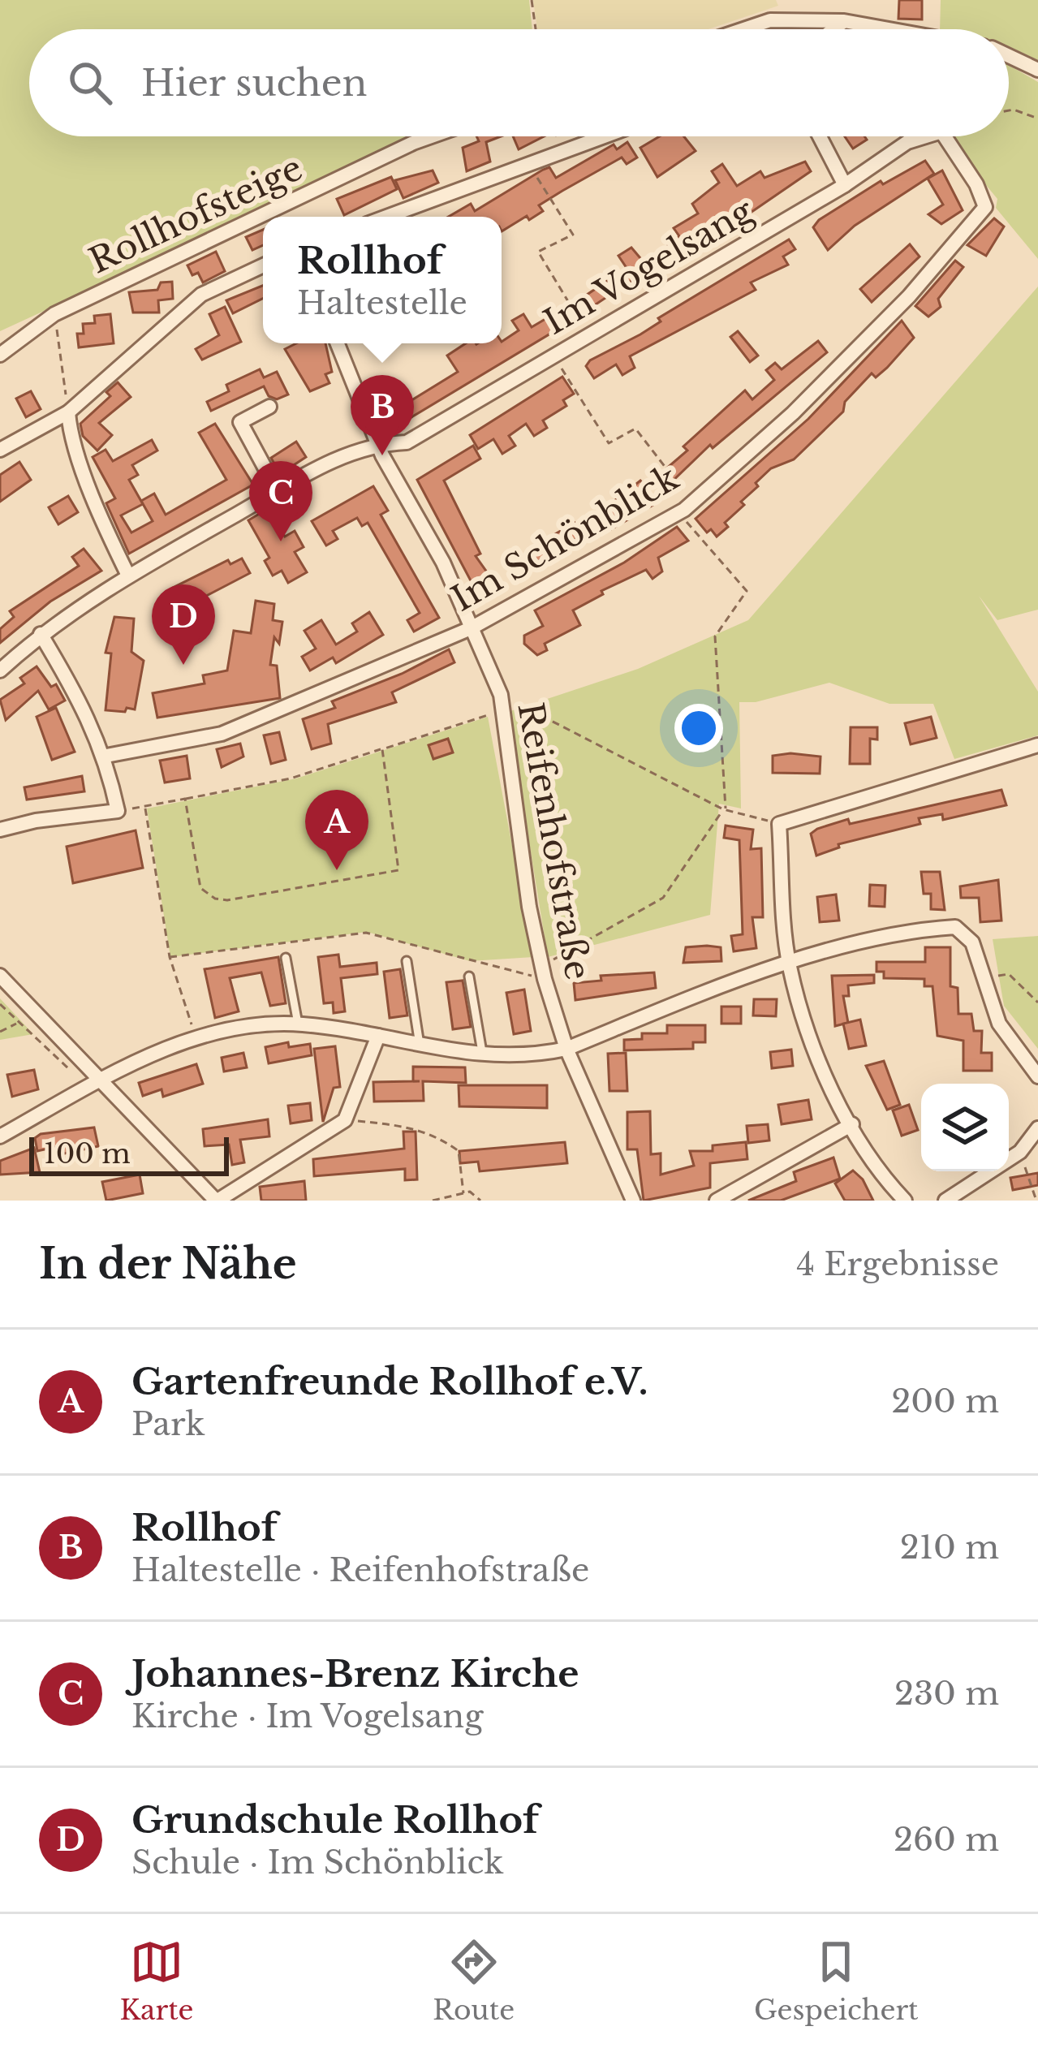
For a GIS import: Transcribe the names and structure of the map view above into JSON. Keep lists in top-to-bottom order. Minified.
{"streets":{"street":["Rollhofsteige","Im Vogelsang","Im Schönblick","Reifenhofstraße"]},"crossings":[["Im Vogelsang","Reifenhofstraße"],["Im Schönblick","Reifenhofstraße"]],"scale_bar":"100 m","page":{"search":"Hier suchen","popup":["Rollhof","Haltestelle"],"pins":["B","C","D","A"],"scale":"100 m","heading":["In der Nähe","4 Ergebnisse"],"list":[{"mark":"A","name":"Gartenfreunde Rollhof e.V.","note":"Park","value":"200 m"},{"mark":"B","name":"Rollhof","note":"Haltestelle · Reifenhofstraße","value":"210 m"},{"mark":"C","name":"Johannes-Brenz Kirche","note":"Kirche · Im Vogelsang","value":"230 m"},{"mark":"D","name":"Grundschule Rollhof","note":"Schule · Im Schönblick","value":"260 m"}],"nav":["Karte","Route","Gespeichert"]}}
